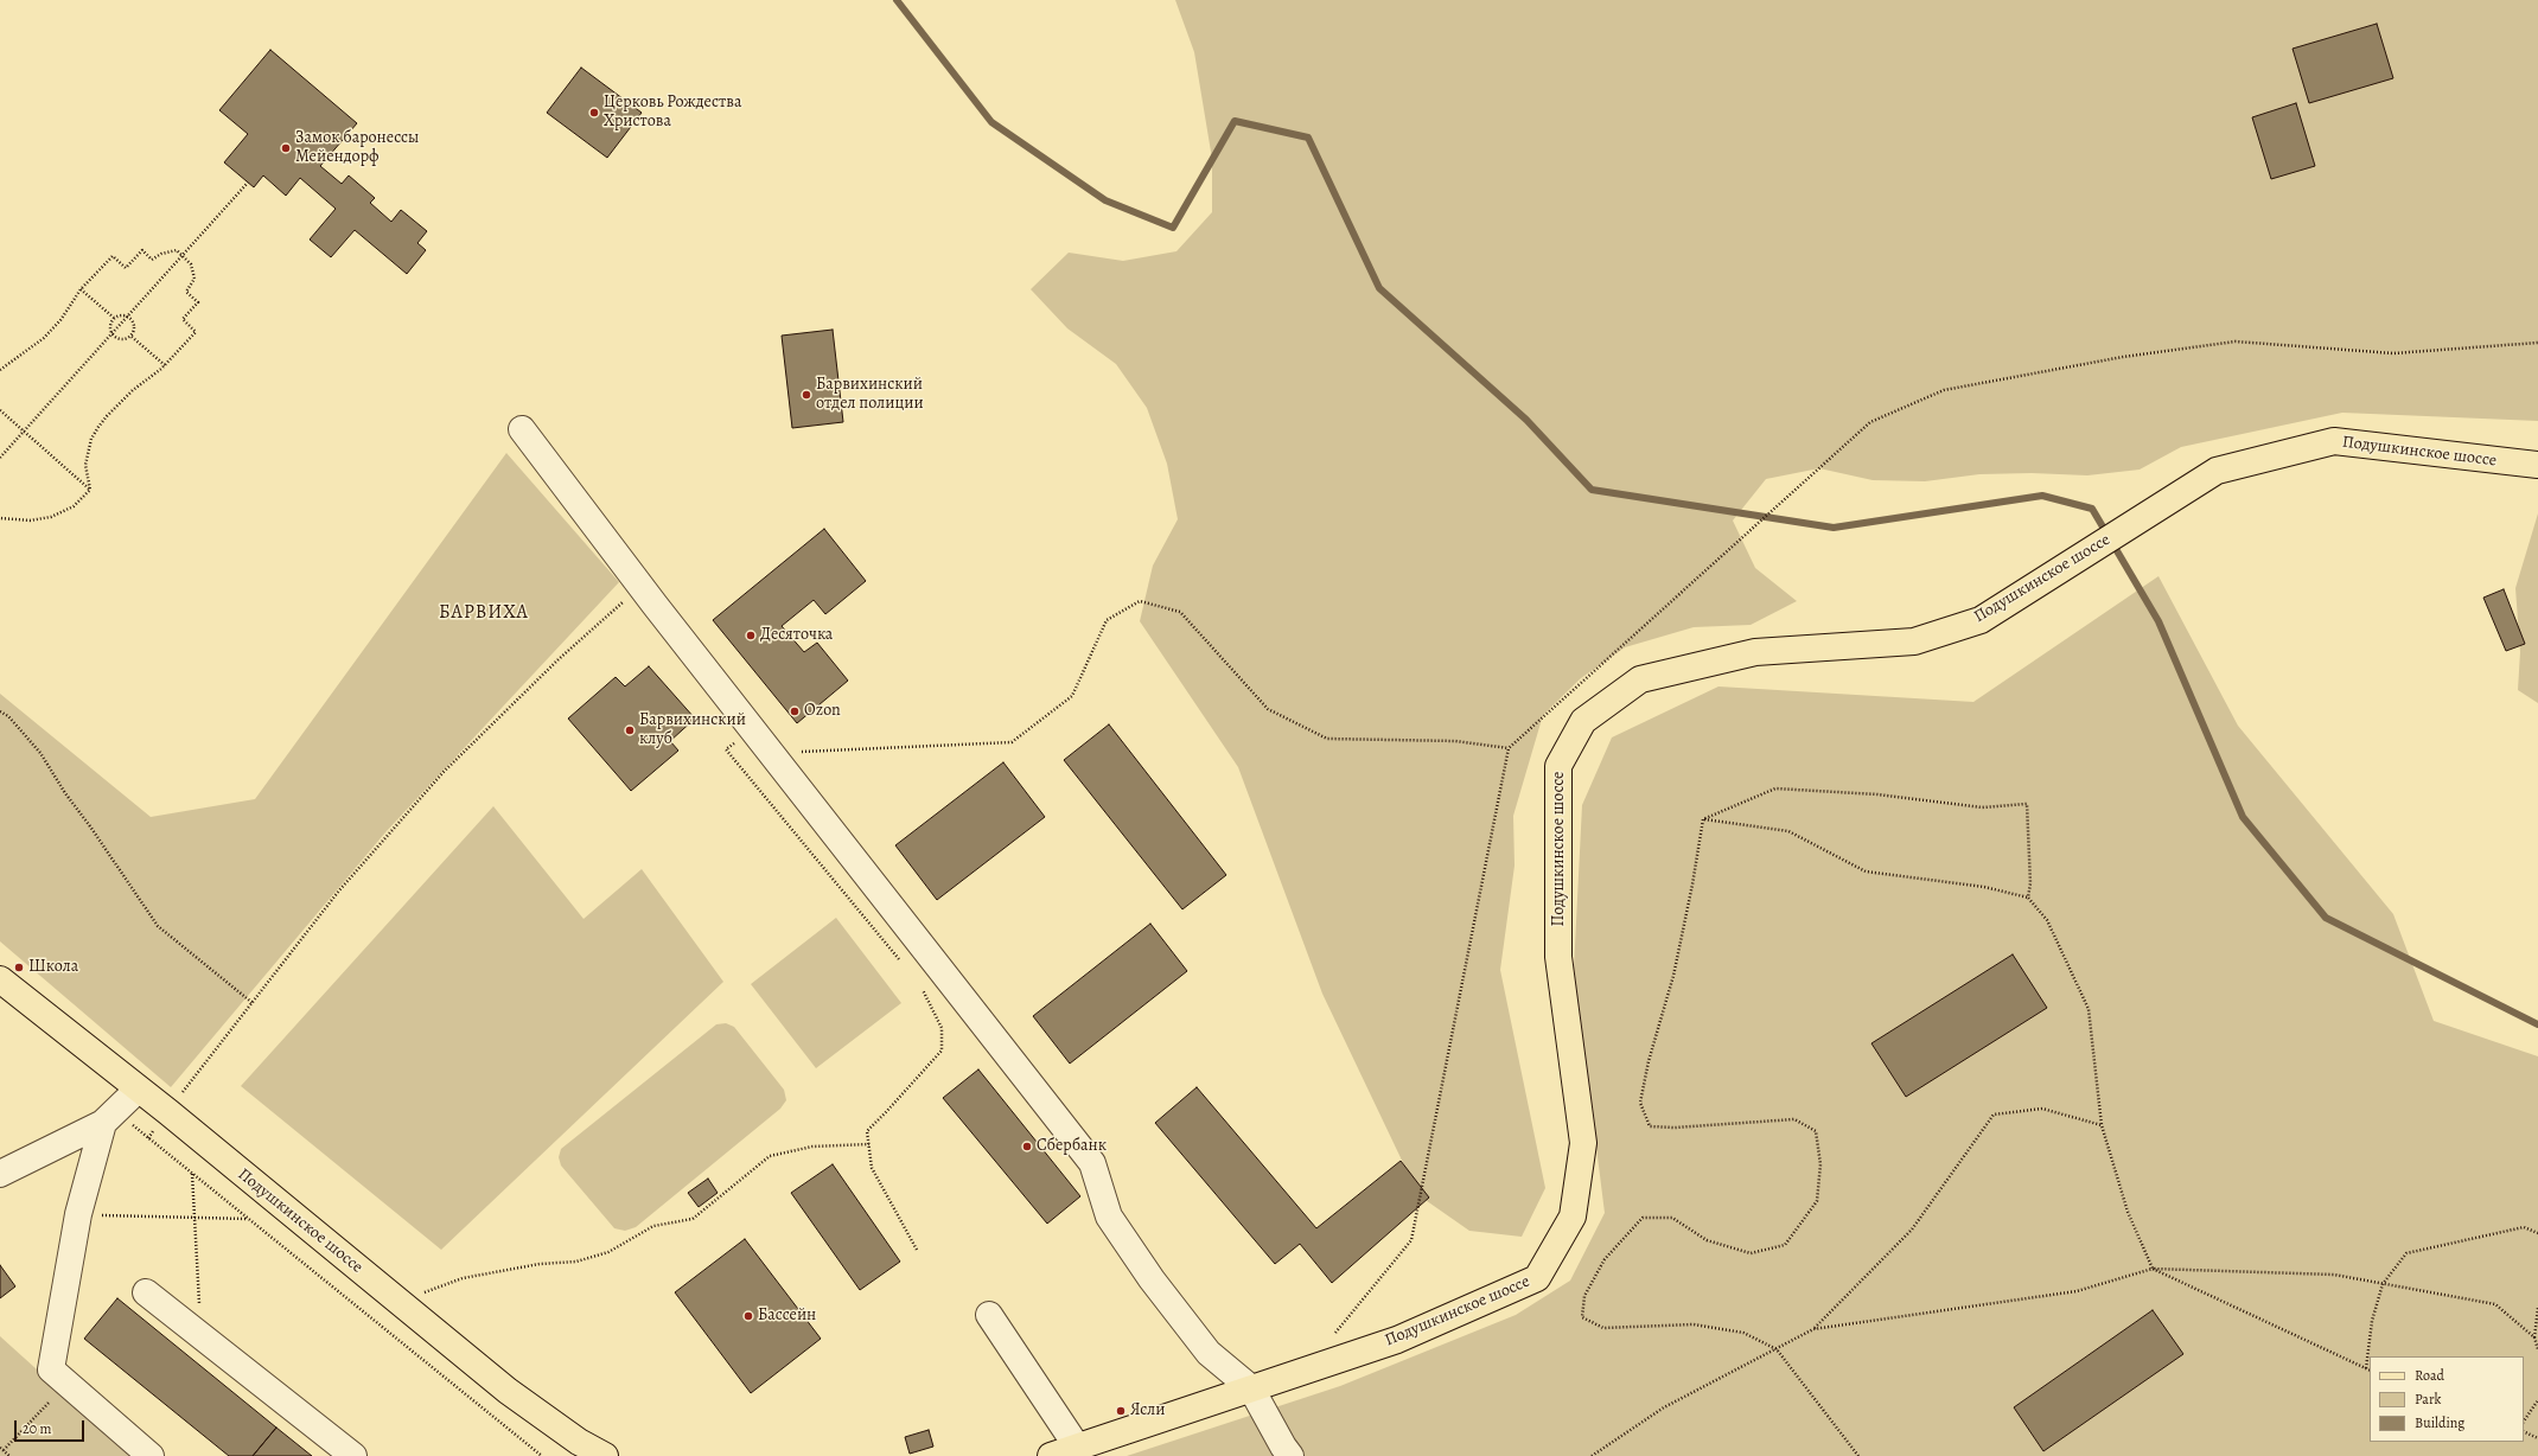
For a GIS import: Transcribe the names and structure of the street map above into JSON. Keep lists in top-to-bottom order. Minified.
{"streets":{"main road":["Подушкинское шоссе"]},"districts":["БАРВИХА"],"places":["Церковь Рождества Христова","Замок баронессы Мейендорф","Барвихинский отдел полиции","Десяточка","Ozon","Барвихинский клуб","Школа","Сбербанк","Бассейн","Ясли"],"legend":["Road","Park","Building"],"scale_bar":"20 m"}
